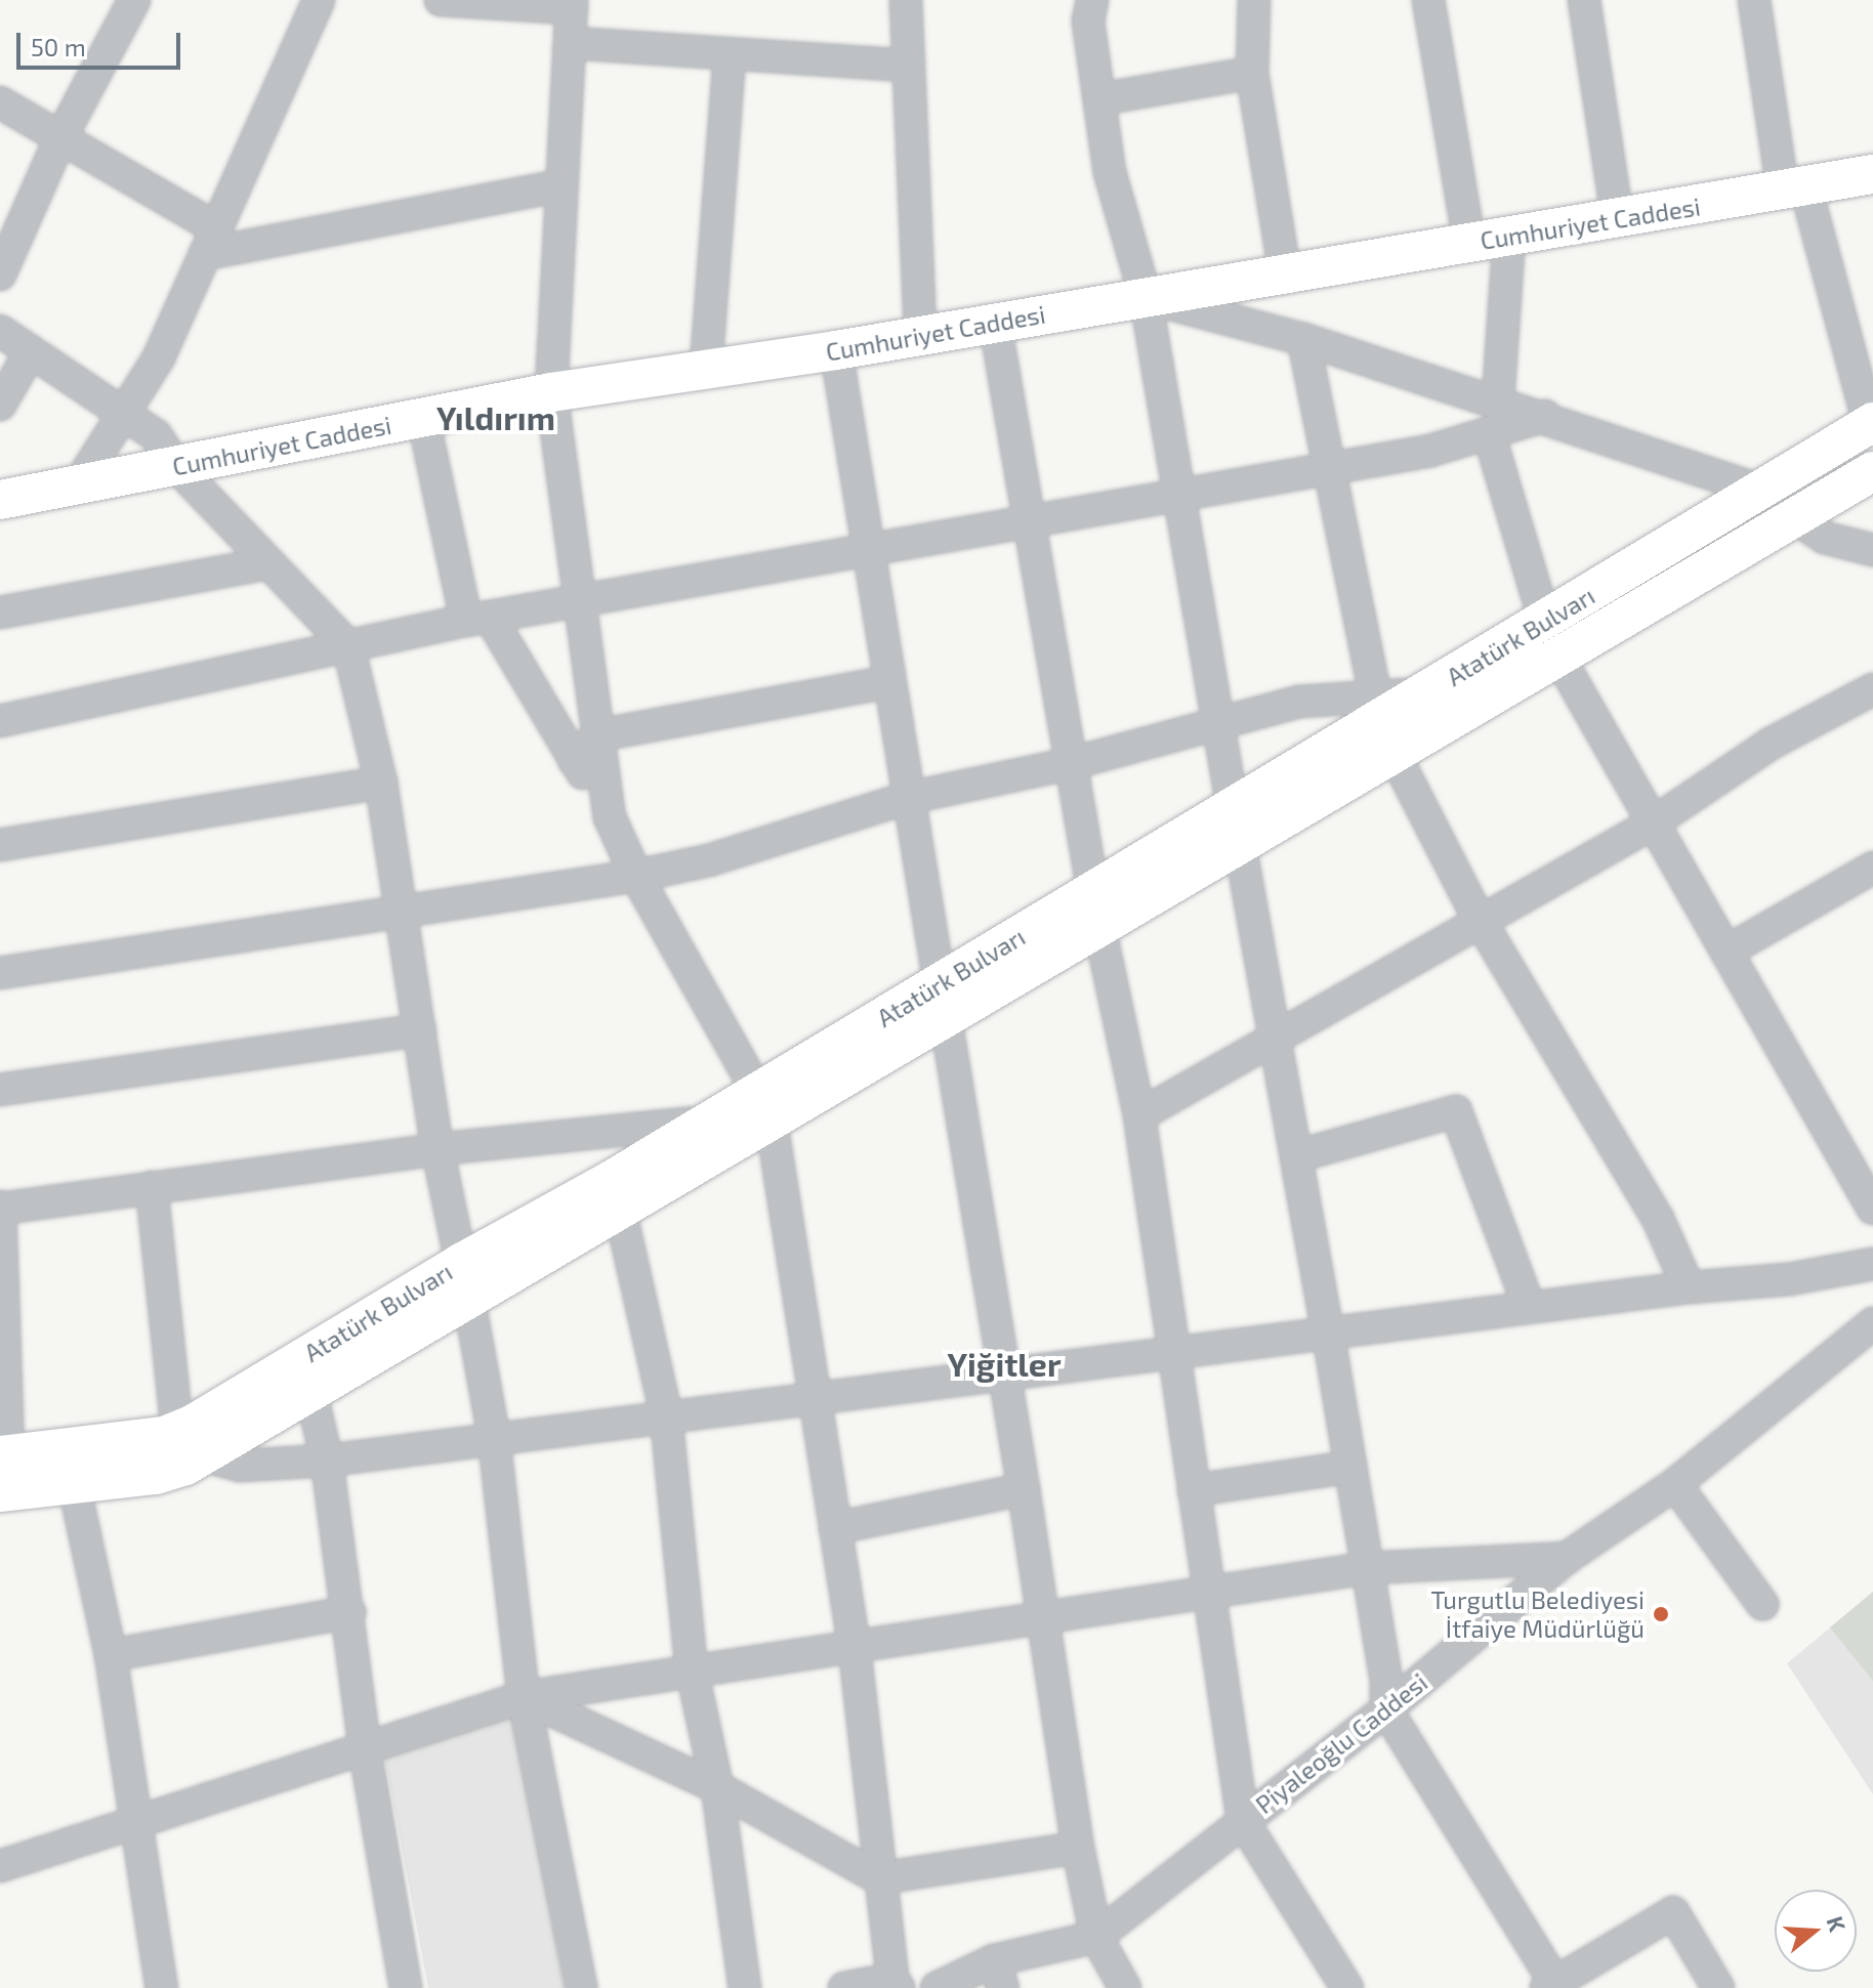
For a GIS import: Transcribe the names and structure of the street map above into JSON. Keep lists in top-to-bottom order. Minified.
{"streets":{"main road":["Cumhuriyet Caddesi","Atatürk Bulvarı"],"street":["Piyaleoğlu Caddesi"]},"districts":["Yıldırım","Yiğitler"],"places":["Turgutlu Belediyesi İtfaiye Müdürlüğü"],"scale_bar":"50 m","north":"right"}
